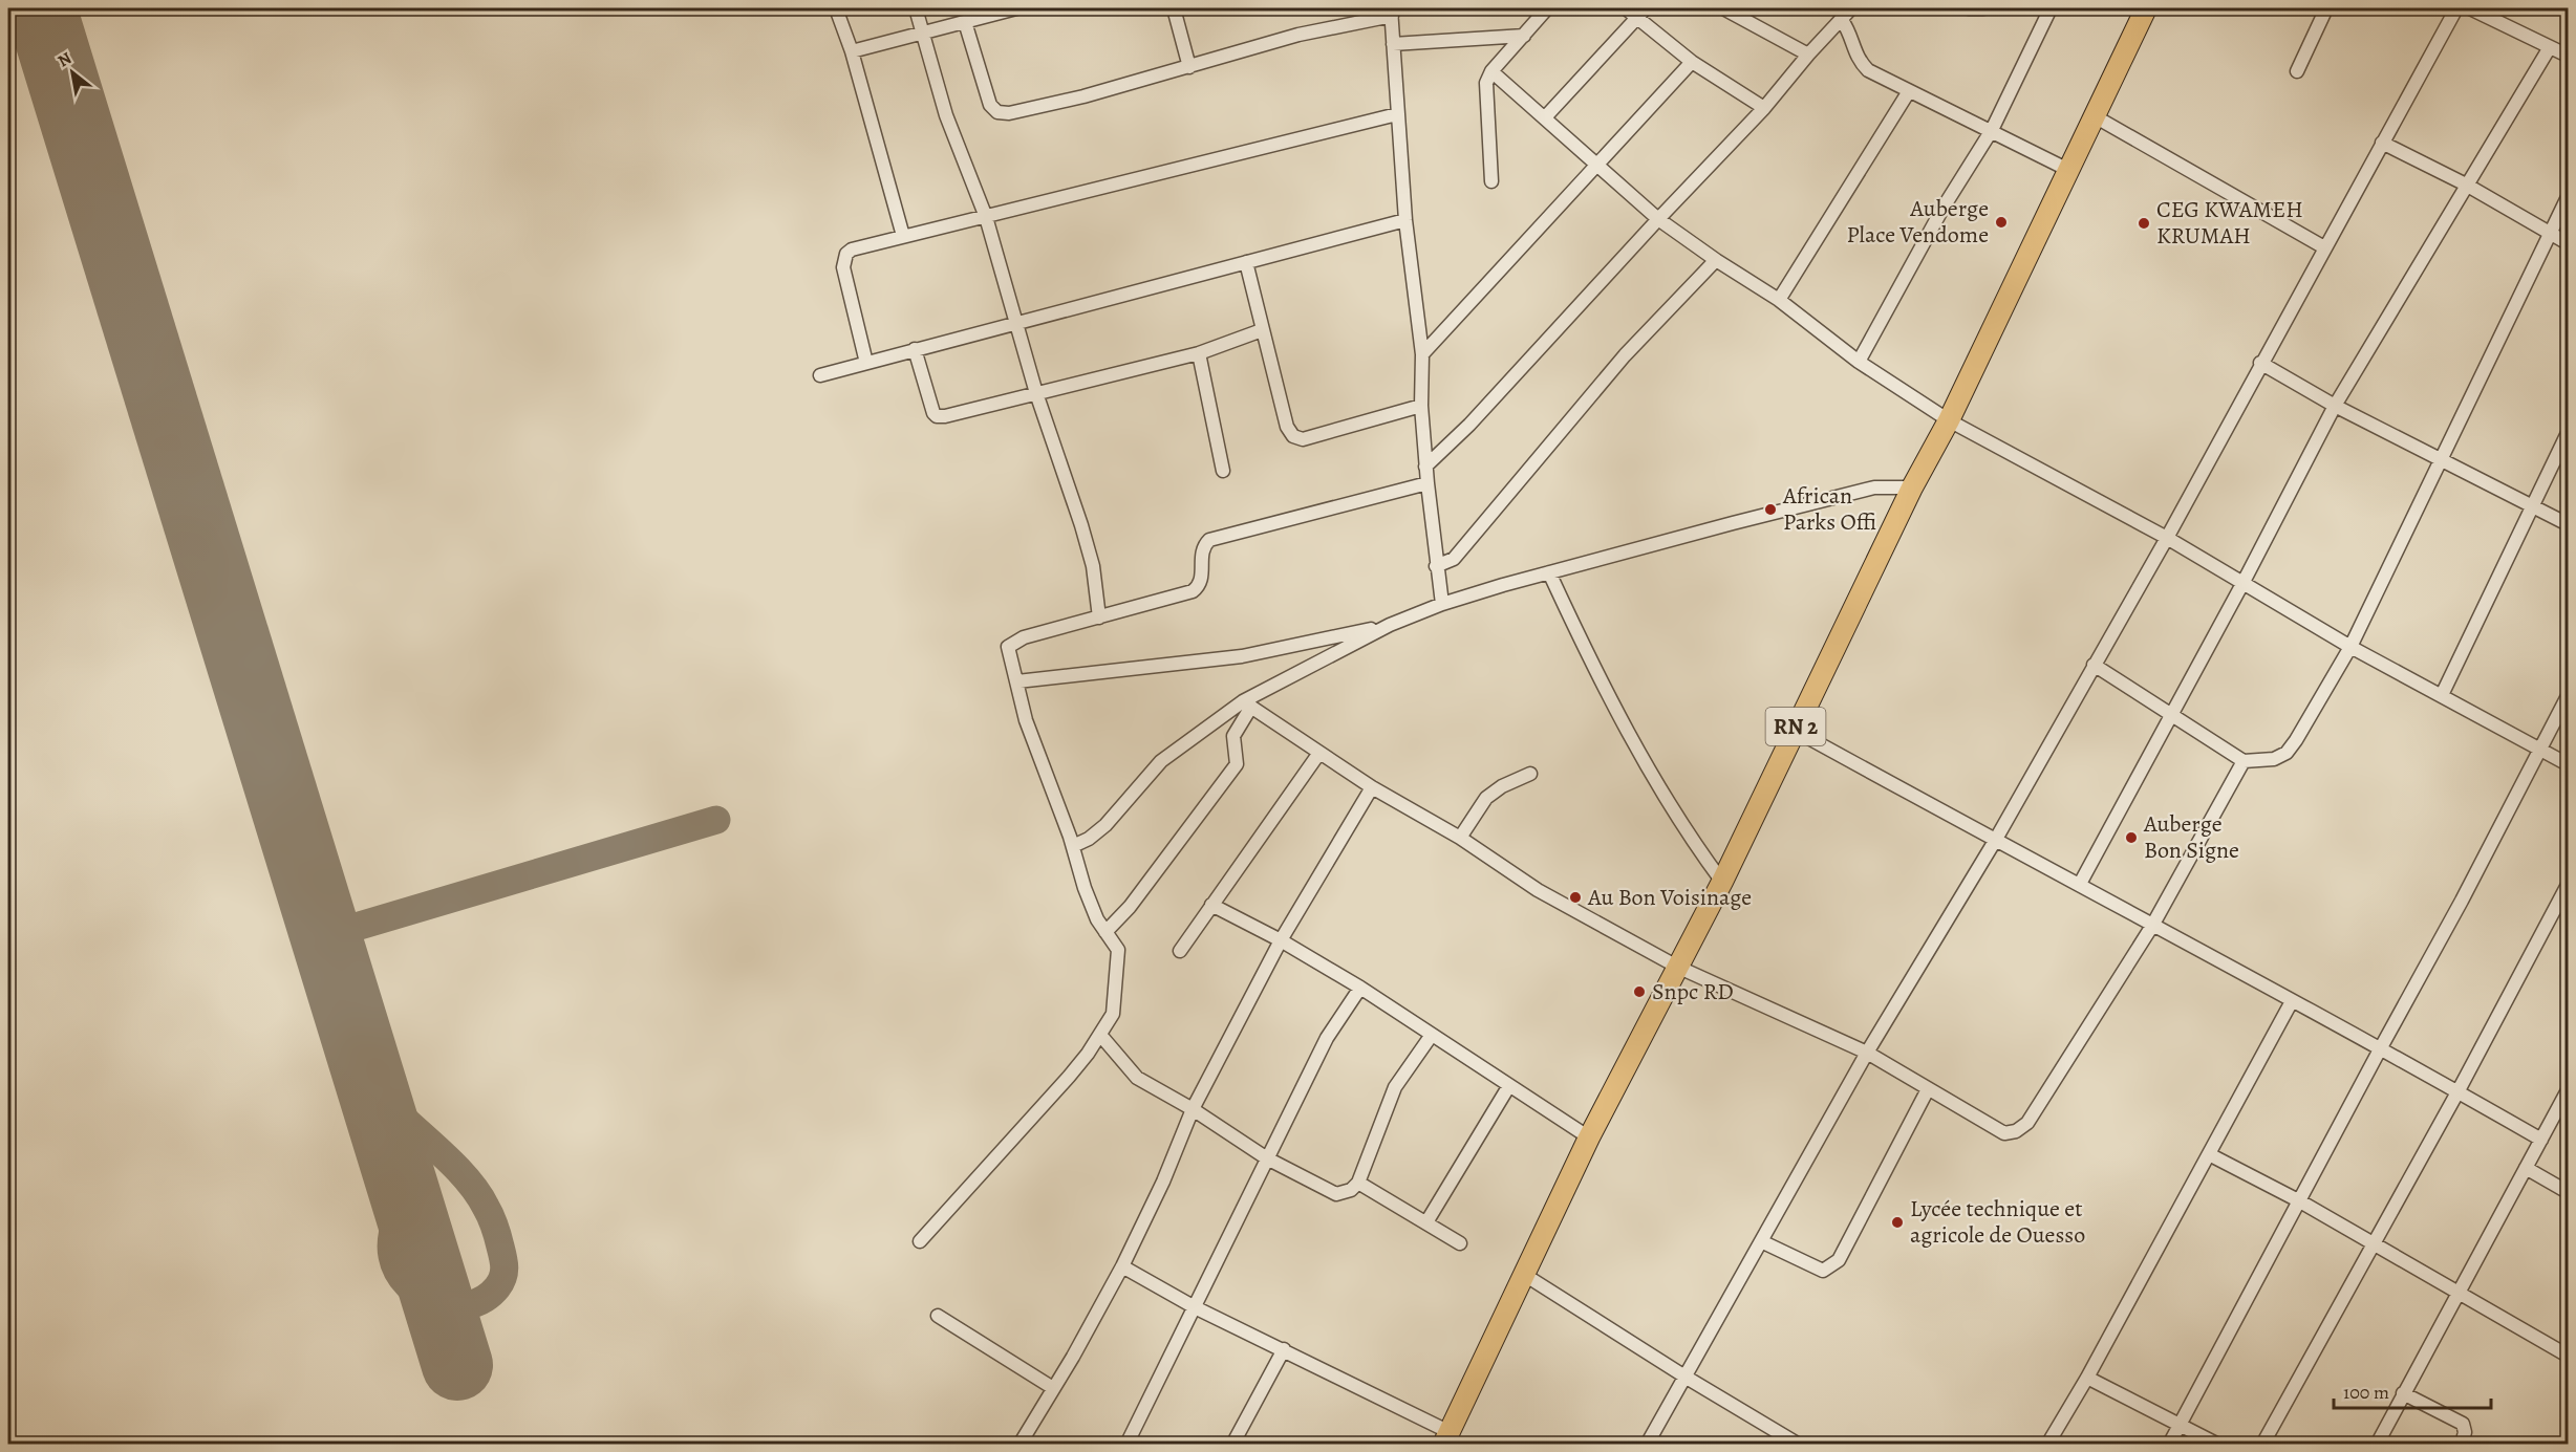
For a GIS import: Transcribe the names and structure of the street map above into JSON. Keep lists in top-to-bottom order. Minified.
{"streets":{"highway":["RN 2"]},"places":["Auberge Place Vendome","CEG KWAMEH KRUMAH","African Parks Offi","Auberge Bon Signe","Au Bon Voisinage","Snpc RD","Lycée technique et agricole de Ouesso"],"scale_bar":"100 m","north":"top left"}
